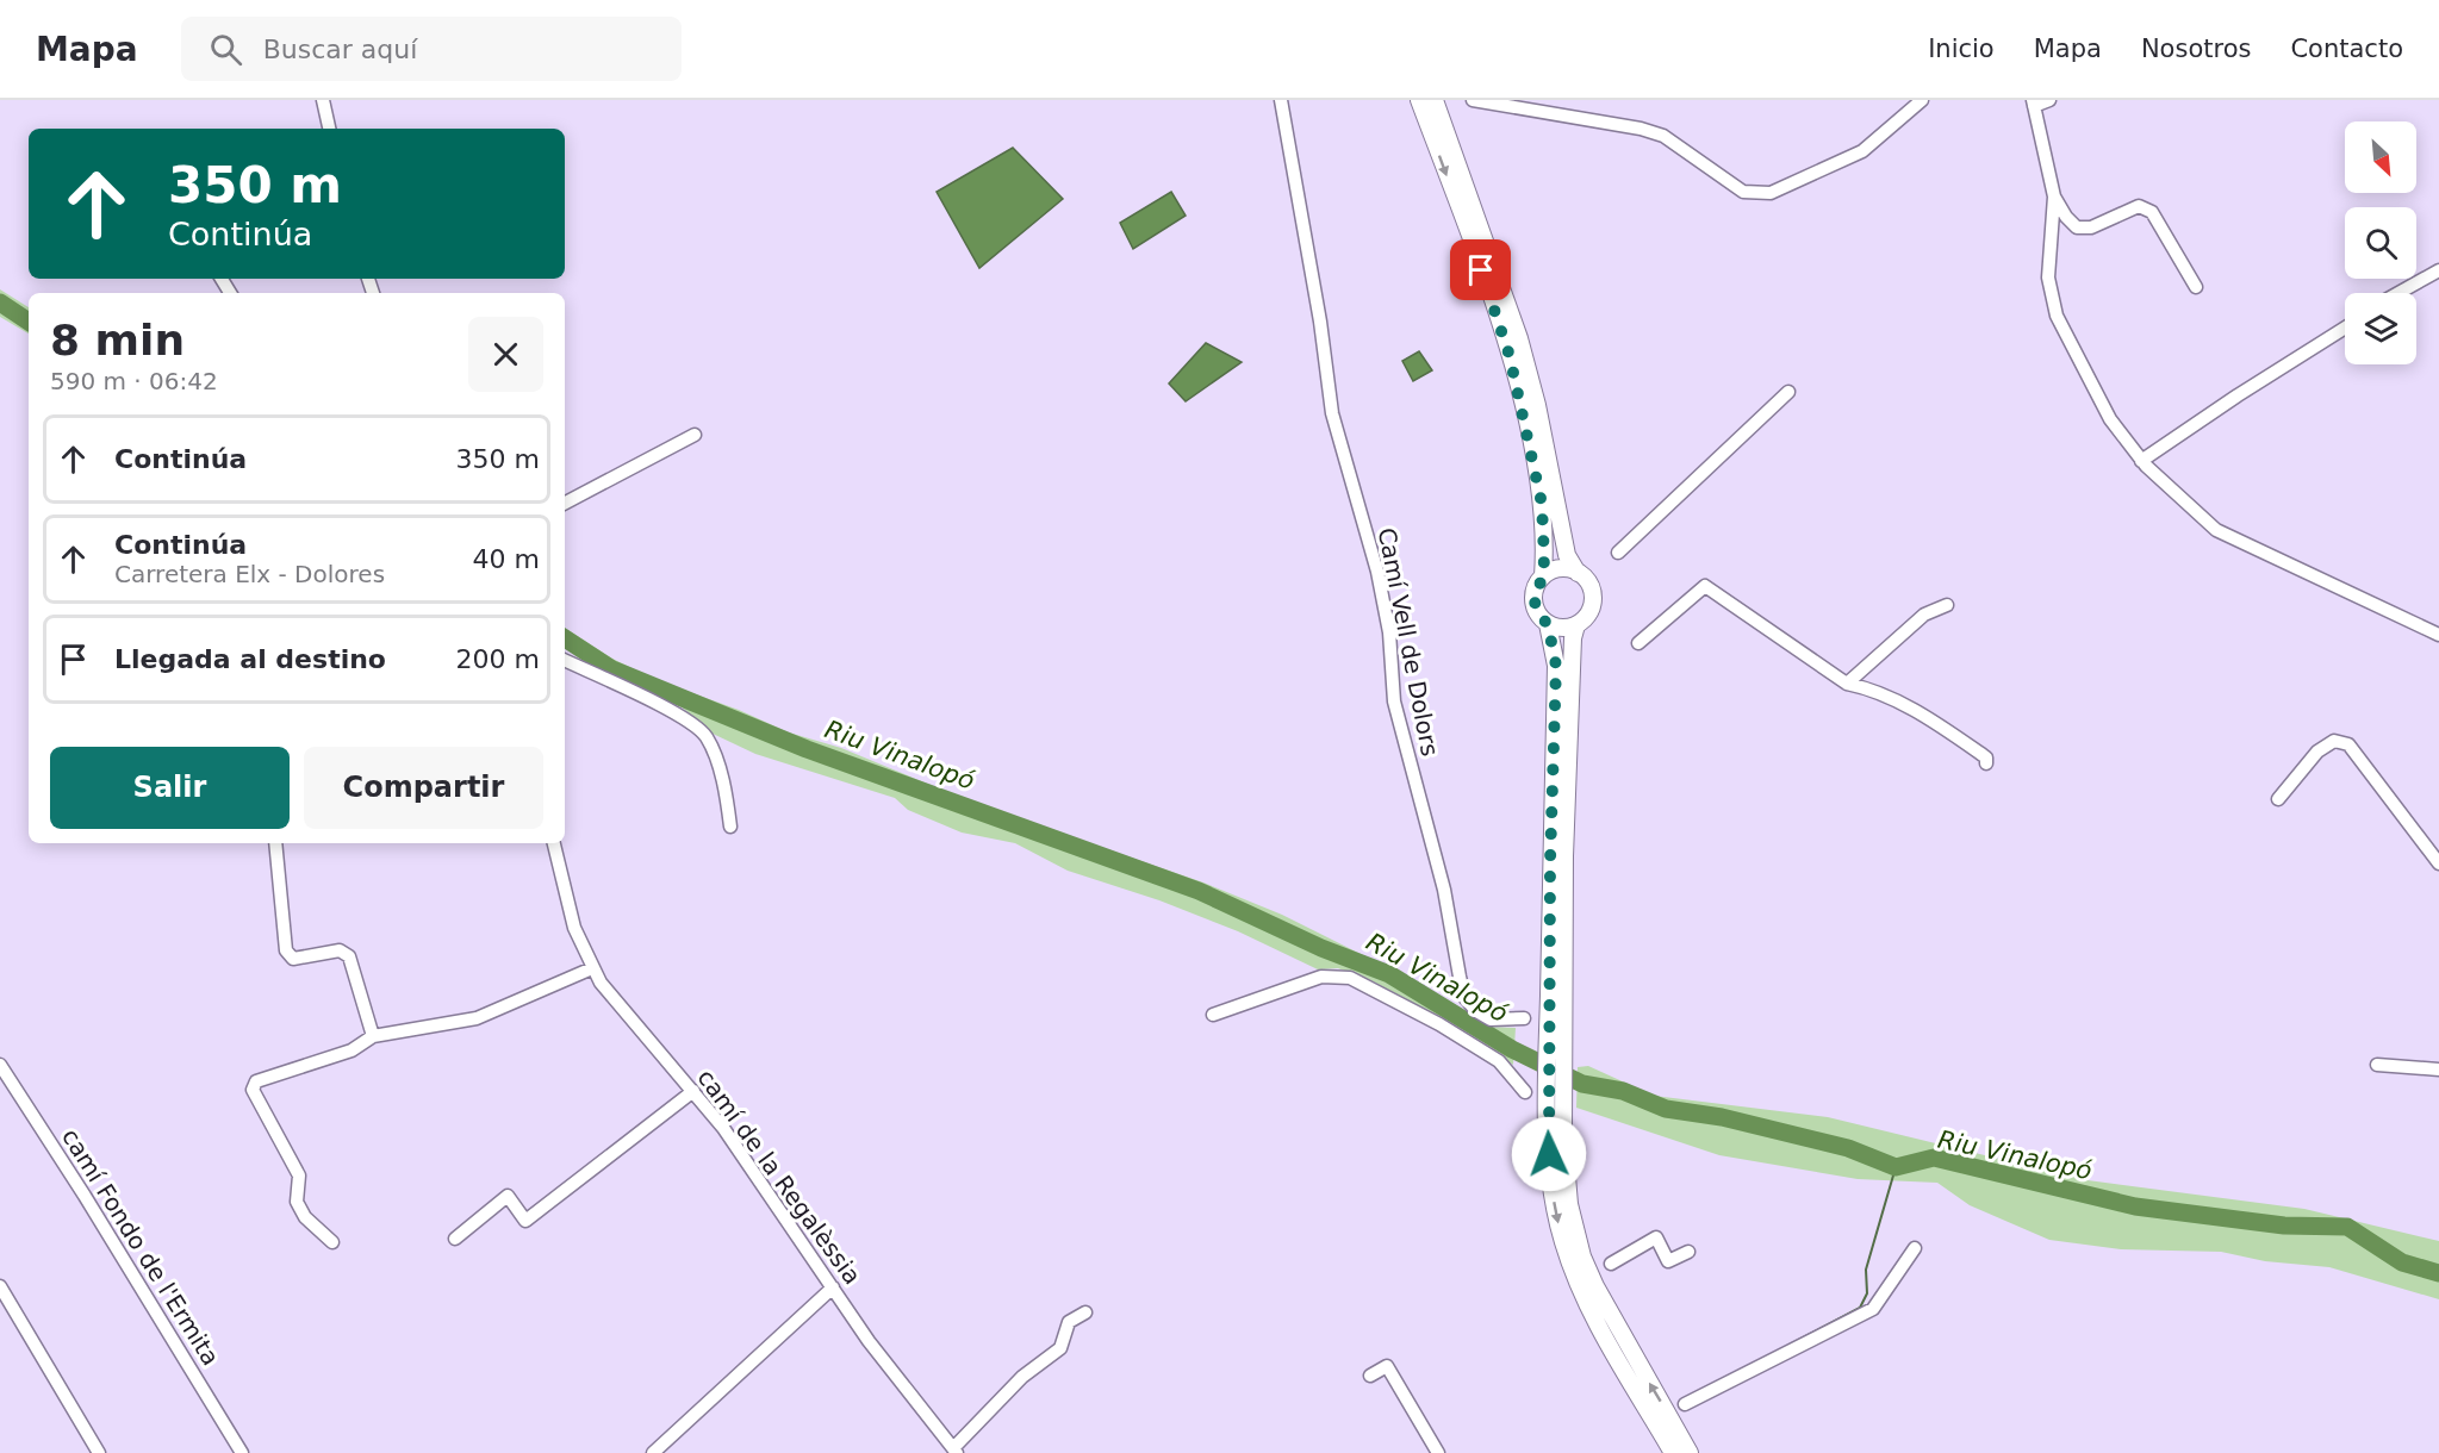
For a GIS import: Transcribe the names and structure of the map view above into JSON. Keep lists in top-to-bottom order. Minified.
{"streets":{"street":["Camí Vell de Dolors","camí de la Regalèssia","camí Fondo de l'Ermita"]},"water":["Riu Vinalopó"],"north":"bottom right","page":{"header":"Mapa","search":"Buscar aquí","nav":["Inicio","Mapa","Nosotros","Contacto"],"turn":["350 m","Continúa"],"heading":["8 min","590 m · 06:42"],"list":[{"name":"Continúa","value":"350 m"},{"name":"Continúa","note":"Carretera Elx - Dolores","value":"40 m"},{"name":"Llegada al destino","value":"200 m"}],"buttons":["Salir","Compartir"]}}
